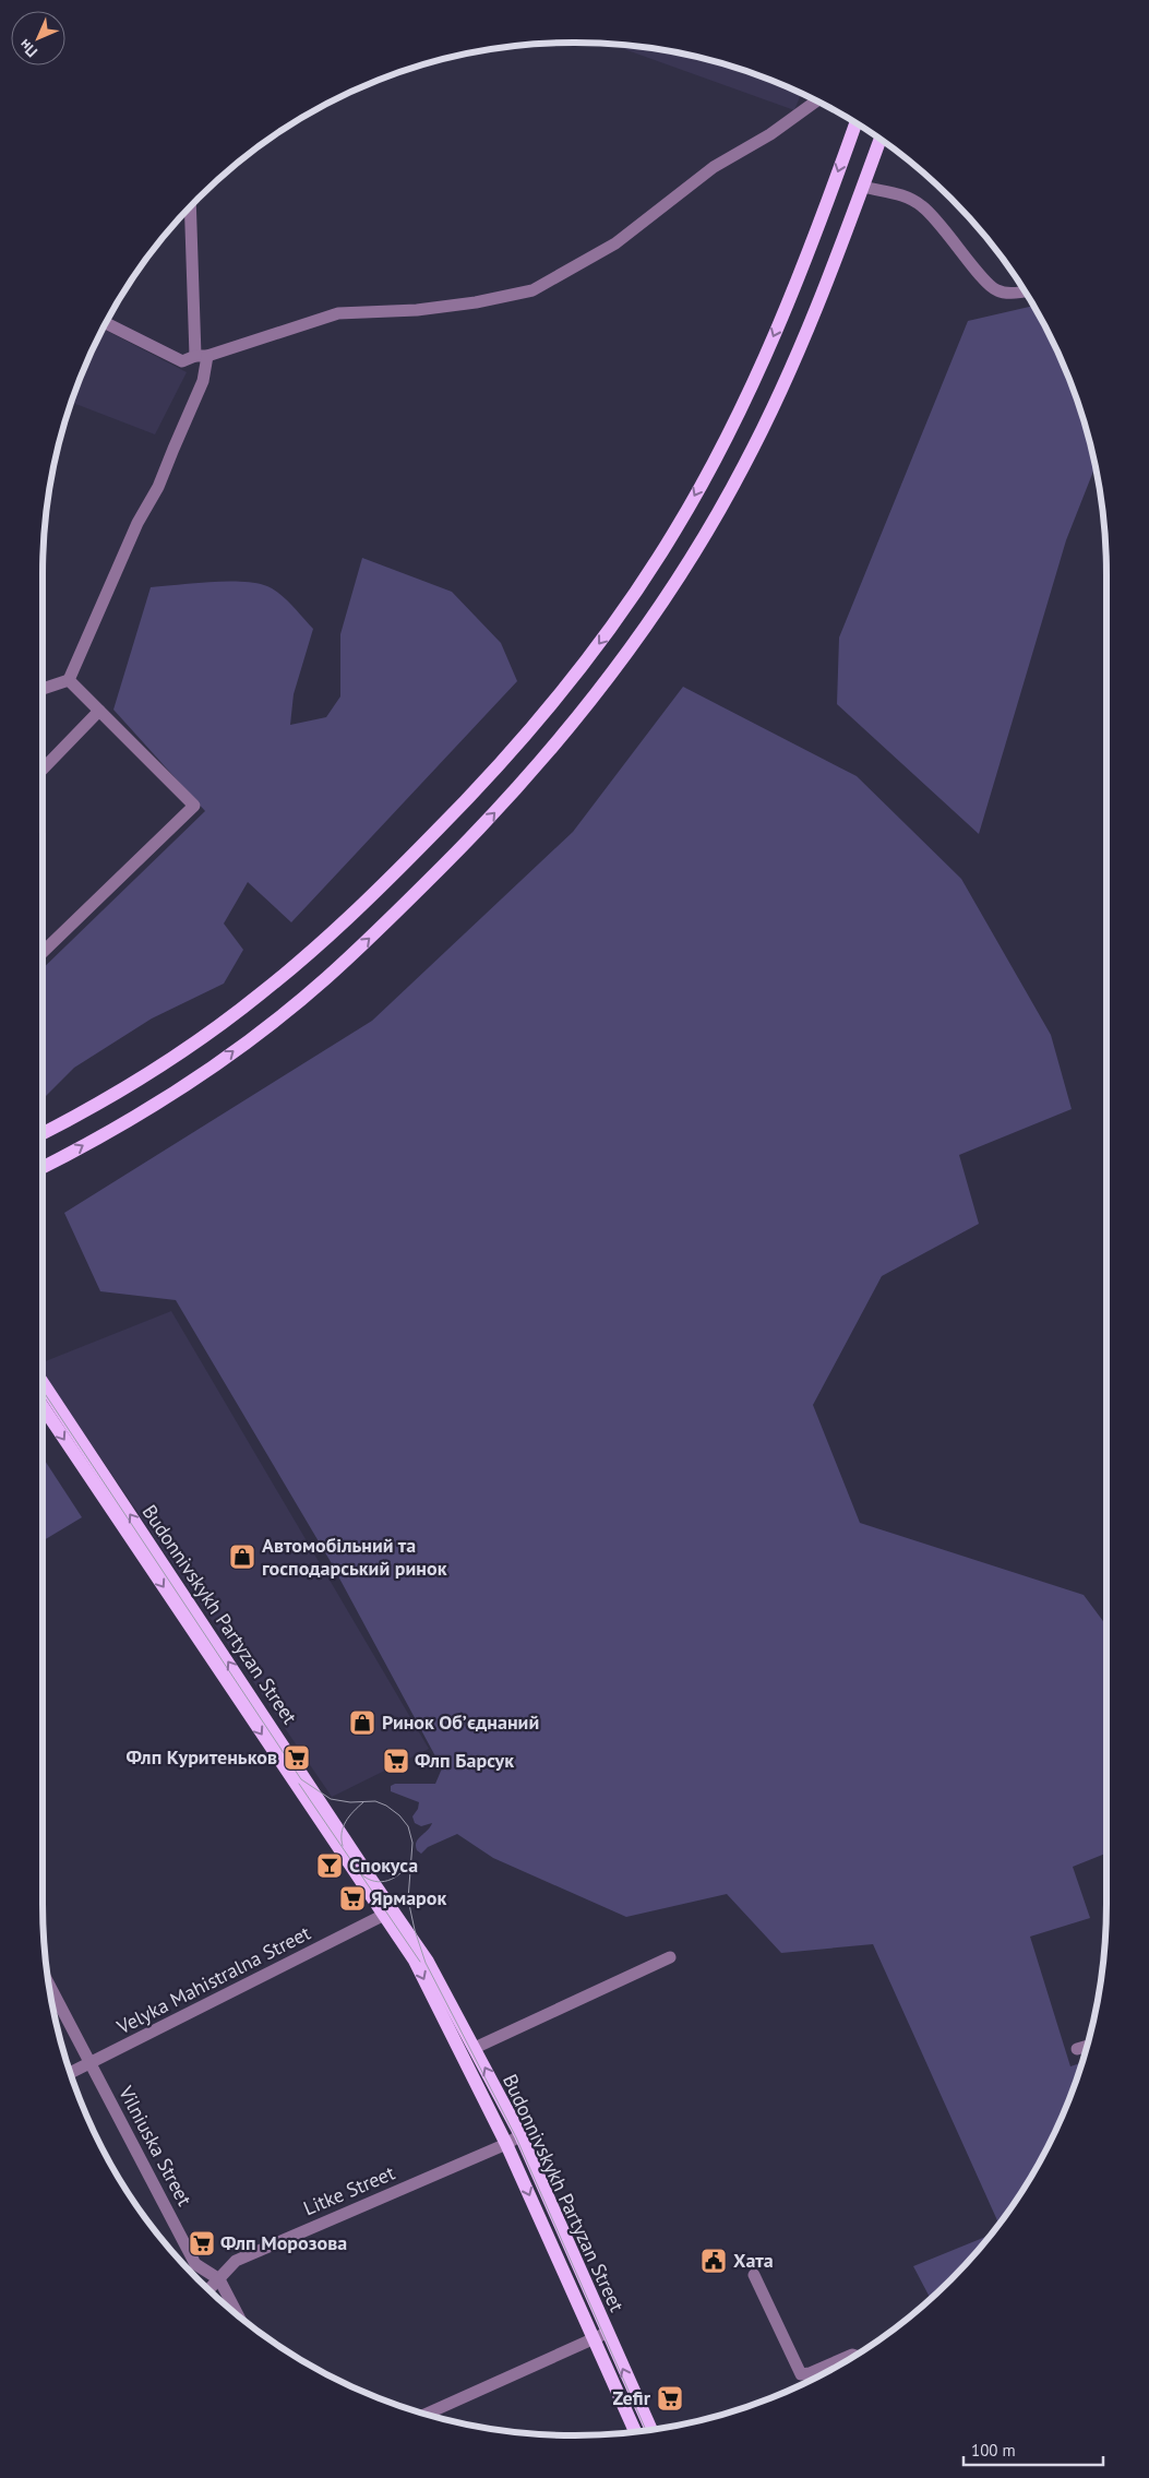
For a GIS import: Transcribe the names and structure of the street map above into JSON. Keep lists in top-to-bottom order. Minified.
{"streets":{"main road":["Budonnivskykh Partyzan Street"],"street":["Velyka Mahistralna Street","Vilniuska Street","Litke Street"]},"crossings":[["Budonnivskykh Partyzan Street","Velyka Mahistralna Street"],["Budonnivskykh Partyzan Street","Litke Street"],["Velyka Mahistralna Street","Vilniuska Street"],["Vilniuska Street","Litke Street"]],"places":{"shop":["Автомобільний та господарський ринок","Ринок Обʼєднаний"],"supermarket":["Флп Куритеньков","Флп Барсук","Ярмарок","Флп Морозова","Zefir"],"bar":["Спокуса"],"public building":["Хата"]},"scale_bar":"100 m","north":"bottom left"}
